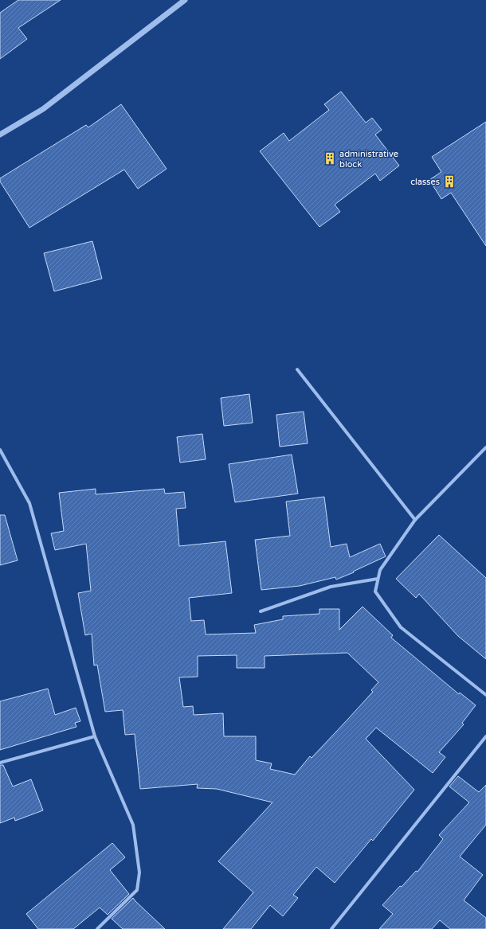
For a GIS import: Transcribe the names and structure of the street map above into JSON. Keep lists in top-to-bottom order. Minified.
{"places":{"building":["administrative block","classes"]}}
